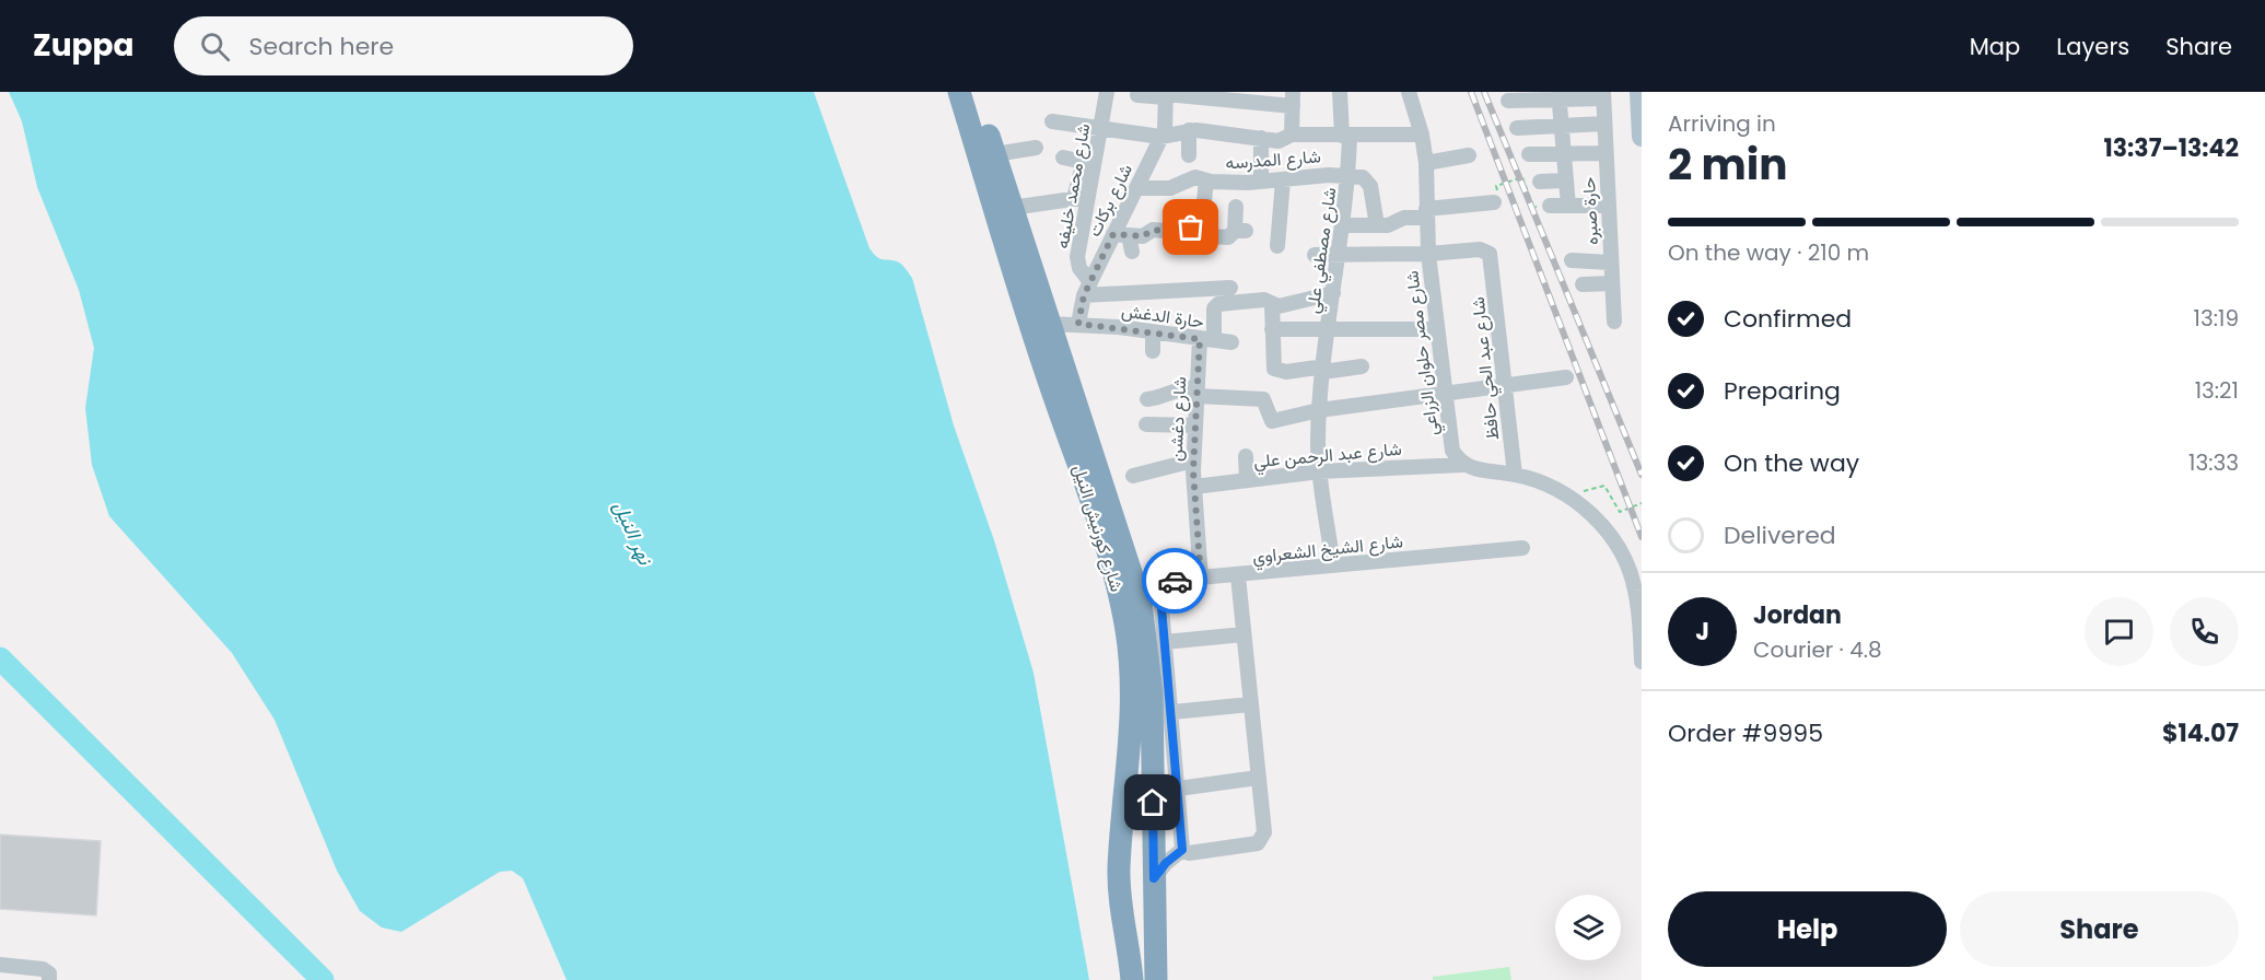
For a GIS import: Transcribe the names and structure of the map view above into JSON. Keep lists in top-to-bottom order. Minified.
{"streets":{"highway":["شارع كورنيش النيل"],"street":["شارع المدرسه","شارع محمد خليفه","شارع بركات","حارة صبره","شارع مصطفي علي","حارة الدغش","شارع مصر حلوان الزراعي","شارع عبد الحي حافظ","شارع دغشن","شارع عبد الرحمن علي","شارع الشيخ الشعراوي"]},"crossings":[["شارع المدرسه","شارع بركات"],["شارع المدرسه","شارع مصطفي علي"],["شارع محمد خليفه","شارع بركات"],["شارع بركات","حارة الدغش"],["شارع مصطفي علي","شارع عبد الرحمن علي"],["شارع مصطفي علي","شارع الشيخ الشعراوي"],["حارة الدغش","شارع دغشن"],["حارة الدغش","شارع كورنيش النيل"],["شارع مصر حلوان الزراعي","شارع عبد الحي حافظ"],["شارع مصر حلوان الزراعي","شارع عبد الرحمن علي"],["شارع دغشن","شارع عبد الرحمن علي"],["شارع دغشن","شارع الشيخ الشعراوي"],["شارع كورنيش النيل","شارع الشيخ الشعراوي"]],"water":["نهر النيل"],"page":{"header":"Zuppa","search":"Search here","nav":["Map","Layers","Share"],"heading":["2 min","Arriving in","13:37–13:42"],"panel":["Jordan","Courier · 4.8","Order #9995","$14.07"],"bar":"On the way · 210 m","list":[["Confirmed","13:19"],["Preparing","13:21"],["On the way","13:33"],"Delivered"],"round":"J","buttons":["Help","Share"]}}
